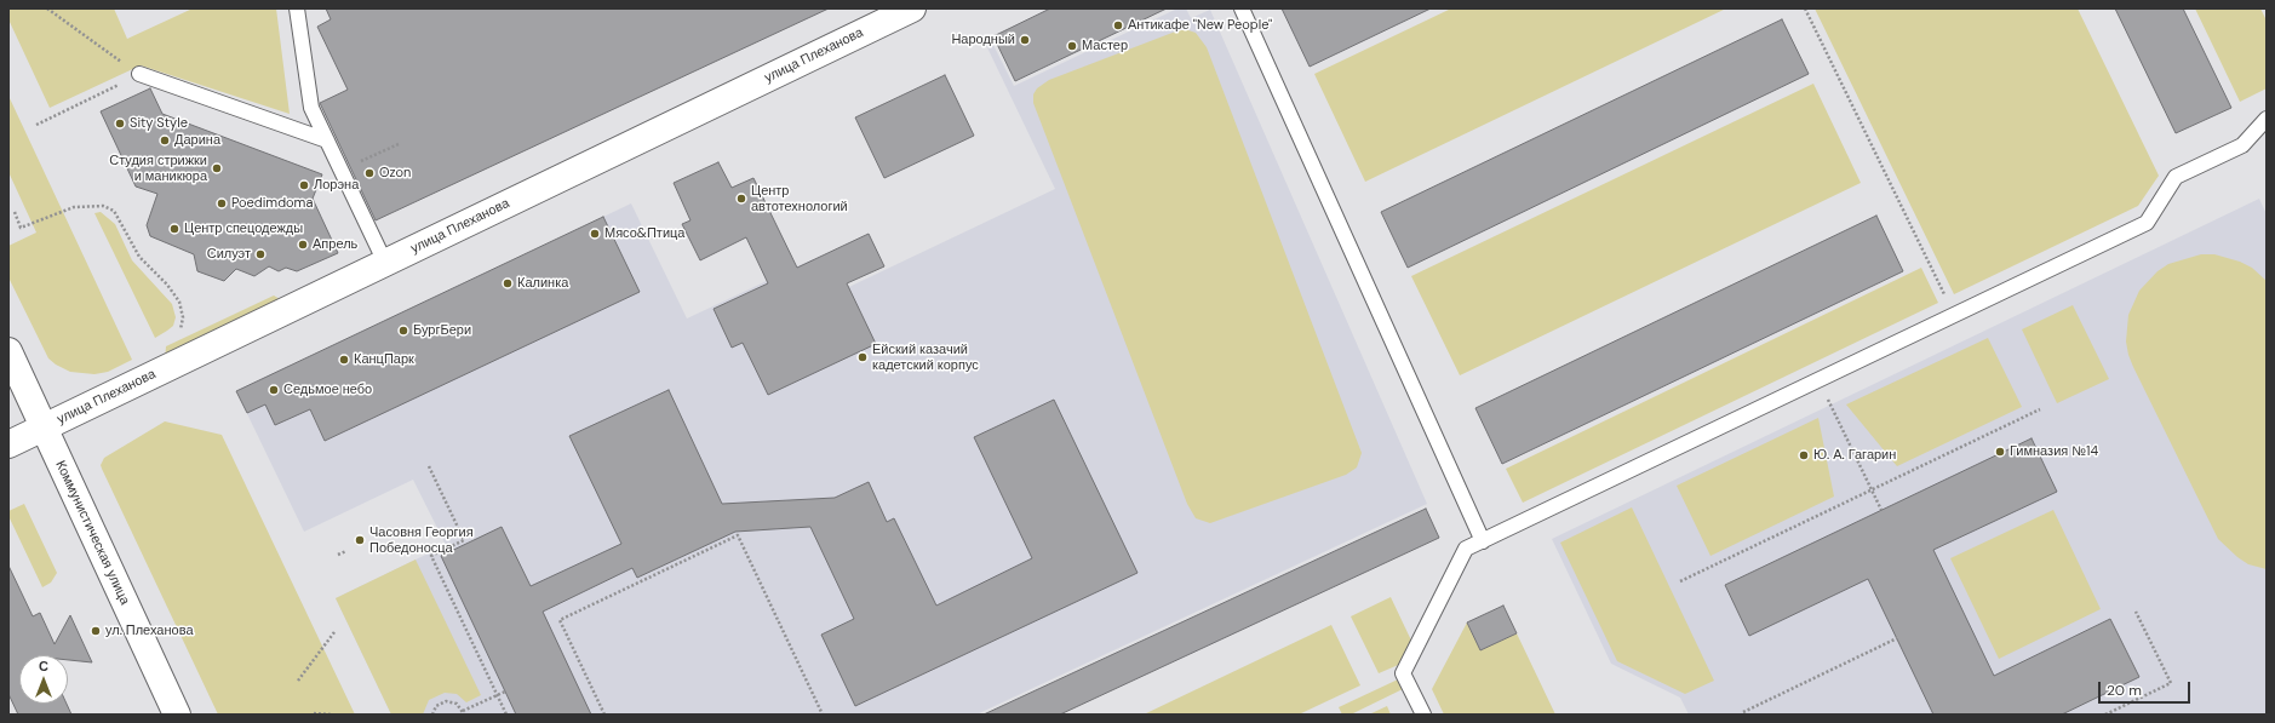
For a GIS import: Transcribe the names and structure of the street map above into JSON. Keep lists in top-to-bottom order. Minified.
{"streets":{"street":["улица Плеханова","Коммунистическая улица"]},"crossings":[["улица Плеханова","Коммунистическая улица"]],"places":["Антикафе \"New People\"","Народный","Мастер","Sity Style","Дарина","Студия стрижки и маникюра","Ozon","Лорэна","Центр автотехнологий","Poedimdoma","Центр спецодежды","Мясо&Птица","Апрель","Силуэт","Калинка","БургБери","Ейский казачий кадетский корпус","КанцПарк","Седьмое небо","Гимназия №14","Ю. А. Гагарин","Часовня Георгия Победоносца","ул. Плеханова"],"scale_bar":"20 m","north":"top"}
